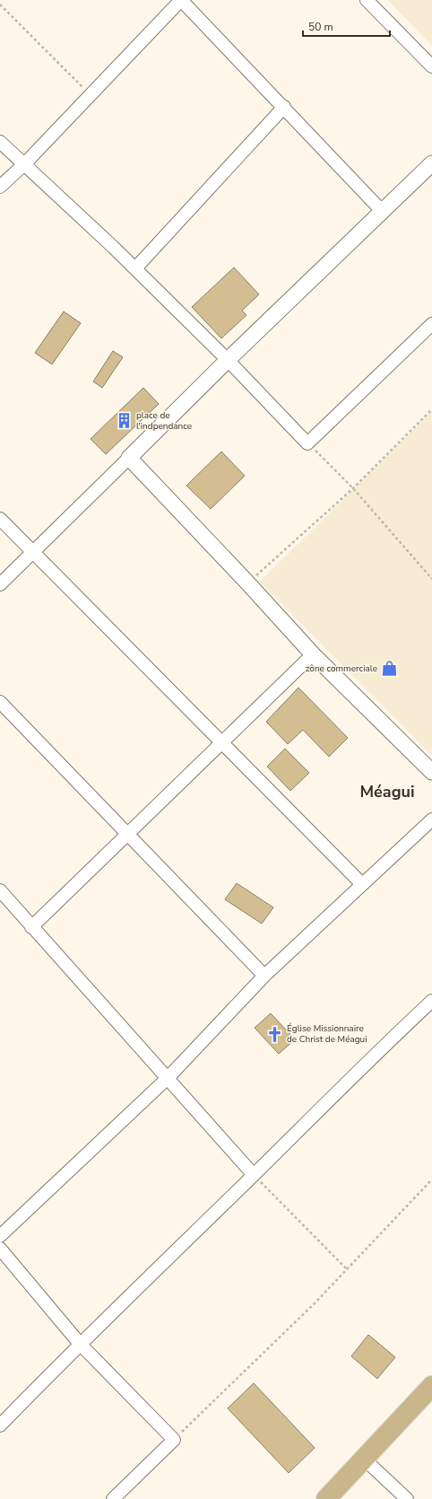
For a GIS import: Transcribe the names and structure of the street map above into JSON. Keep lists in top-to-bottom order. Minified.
{"districts":["Méagui"],"places":{"building":["place de l'indpendance"],"shop":["zone commerciale"],"church":["Église Missionnaire de Christ de Méagui"]},"scale_bar":"50 m"}
